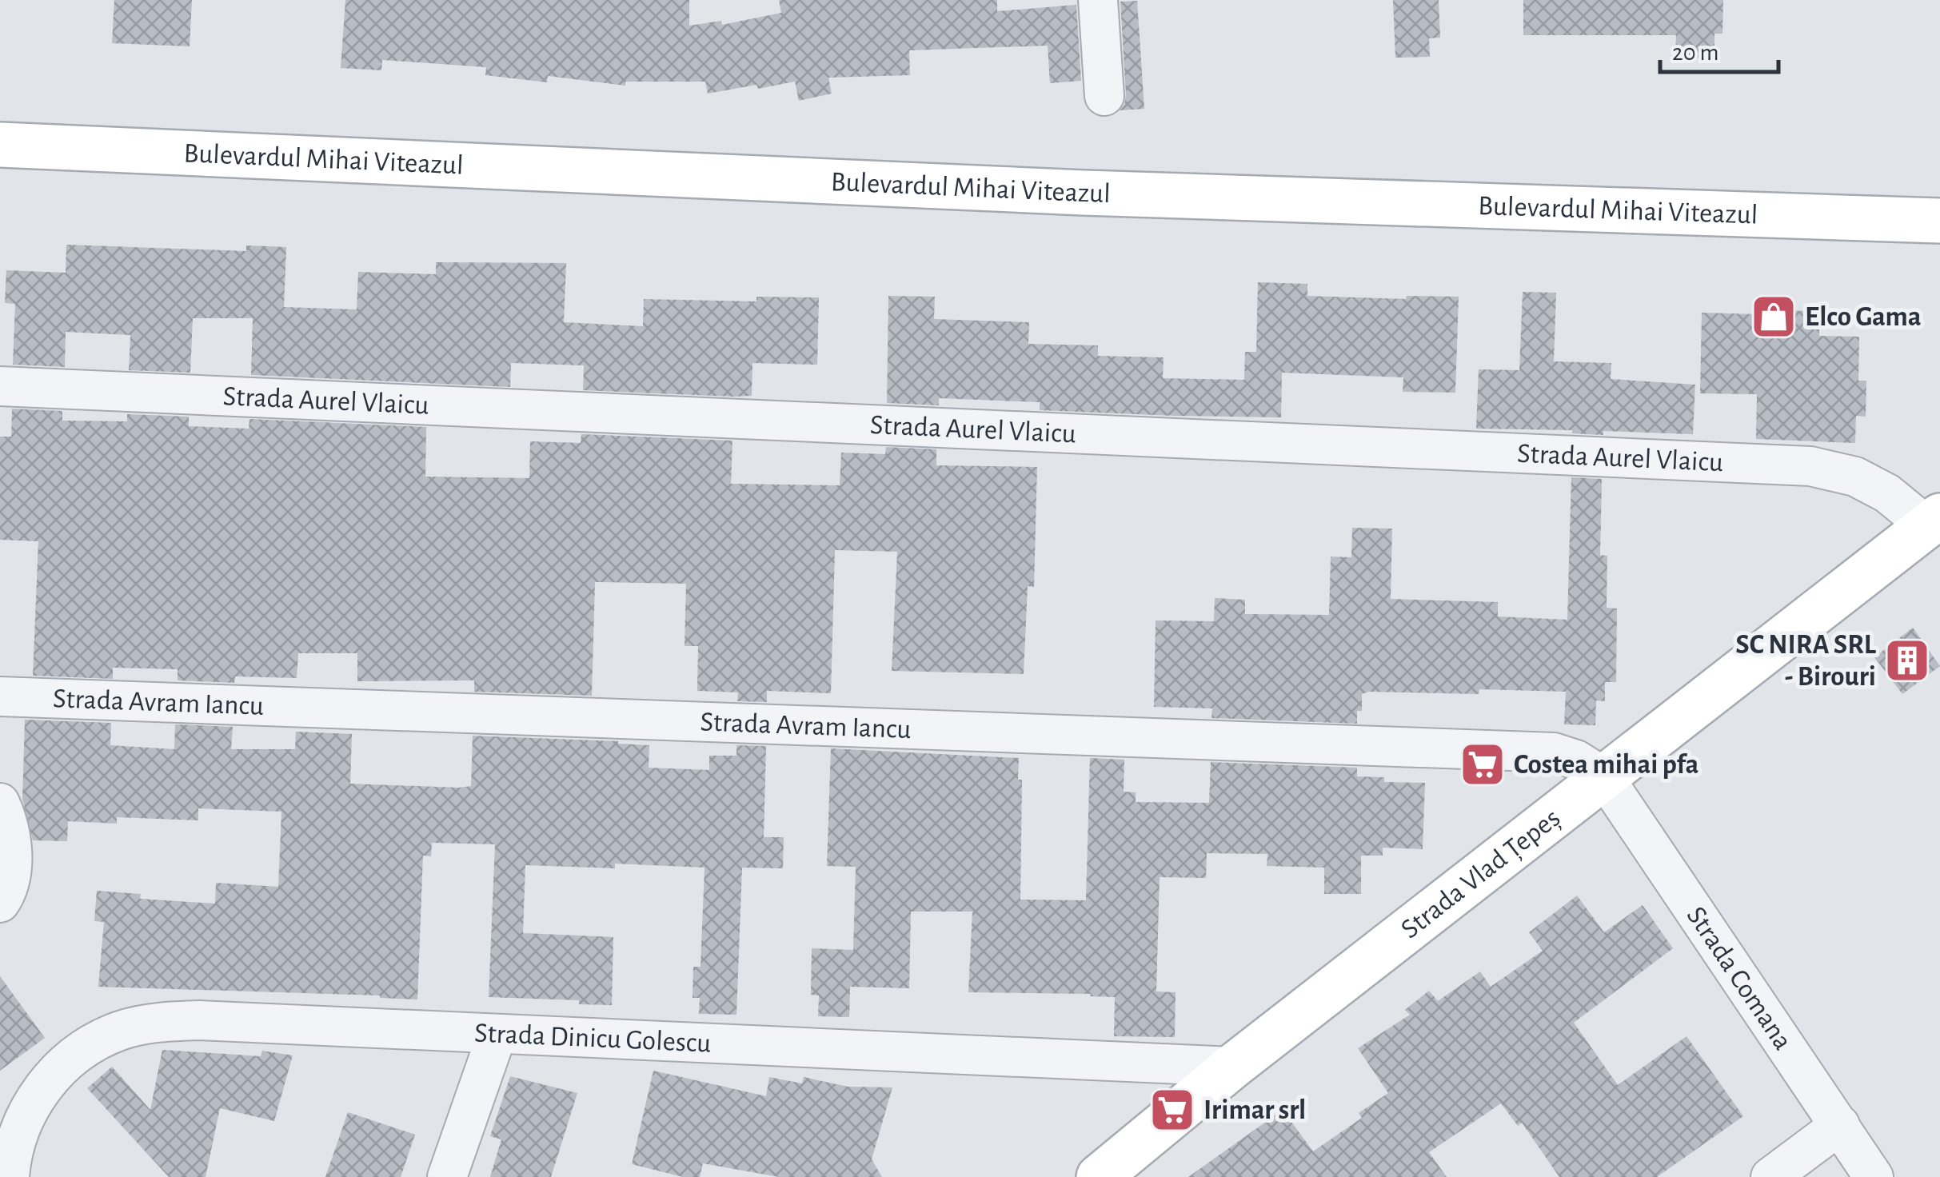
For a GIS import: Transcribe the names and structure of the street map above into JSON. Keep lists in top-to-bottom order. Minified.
{"streets":{"main road":["Bulevardul Mihai Viteazul","Strada Vlad Țepeș"],"street":["Strada Aurel Vlaicu","Strada Avram Iancu","Strada Comana","Strada Dinicu Golescu"]},"crossings":[["Strada Aurel Vlaicu","Strada Vlad Țepeș"],["Strada Avram Iancu","Strada Vlad Țepeș"],["Strada Avram Iancu","Strada Comana"],["Strada Vlad Țepeș","Strada Comana"],["Strada Vlad Țepeș","Strada Dinicu Golescu"]],"places":{"shop":["Elco Gama"],"building":["SC NIRA SRL - Birouri"],"supermarket":["Costea mihai pfa","Irimar srl"]},"scale_bar":"20 m"}
